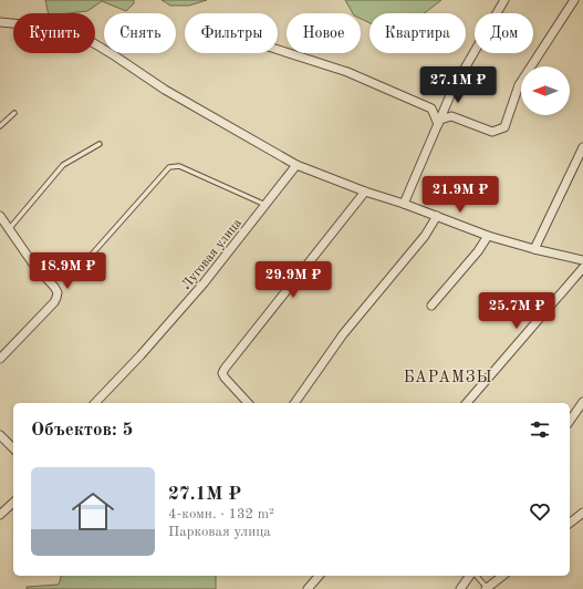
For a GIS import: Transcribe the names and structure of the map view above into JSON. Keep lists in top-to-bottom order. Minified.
{"streets":{"street":["Луговая улица"]},"districts":["БАРАМЗЫ"],"north":"left","page":{"chip":["Купить","Снять","Фильтры","Новое","Квартира","Дом"],"price":["27.1M ₽","21.9M ₽","18.9M ₽","29.9M ₽","25.7M ₽"],"heading":"Объектов: 5","list":[{"name":"27.1M ₽","note":"4-комн. · 132 m² · Парковая улица"}]}}
